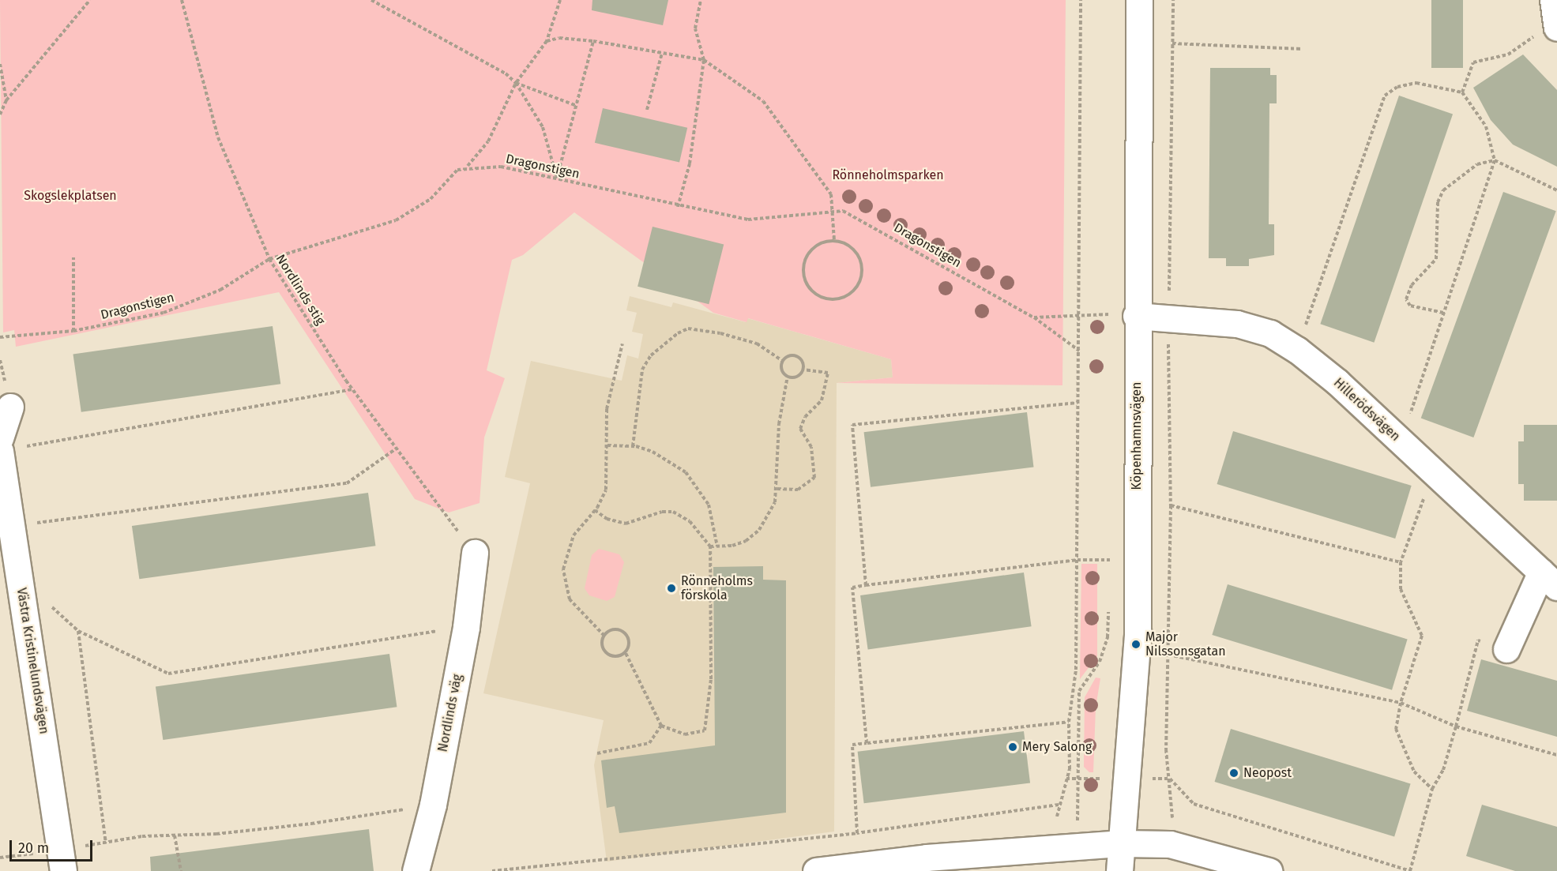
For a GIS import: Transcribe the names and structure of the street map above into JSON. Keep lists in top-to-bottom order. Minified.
{"streets":{"street":["Hillerödsvägen","Köpenhamnsvägen","Västra Kristinelundsvägen","Nordlinds väg"],"path":["Dragonstigen","Nordlinds stig"]},"crossings":[["Dragonstigen","Nordlinds stig"],["Nordlinds stig","Nordlinds väg"],["Hillerödsvägen","Köpenhamnsvägen"]],"parks":["Rönneholmsparken","Skogslekplatsen"],"places":["Rönneholms förskola","Major Nilssonsgatan","Mery Salong","Neopost"],"scale_bar":"20 m"}
